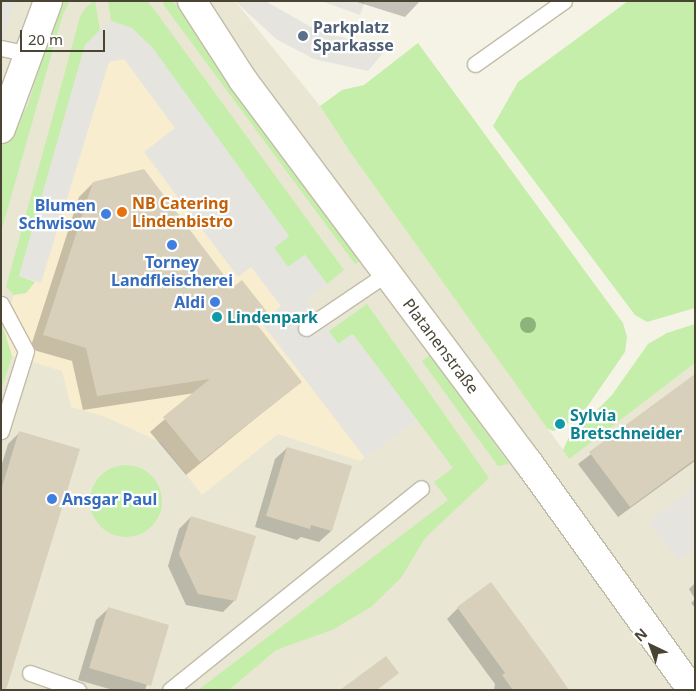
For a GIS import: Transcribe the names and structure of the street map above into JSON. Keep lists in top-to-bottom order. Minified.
{"streets":{"street":["Platanenstraße"]},"places":["Parkplatz Sparkasse","NB Catering Lindenbistro","Blumen Schwisow","Torney Landfleischerei","Aldi","Lindenpark","Sylvia Bretschneider","Ansgar Paul"],"scale_bar":"20 m","north":"top left"}
